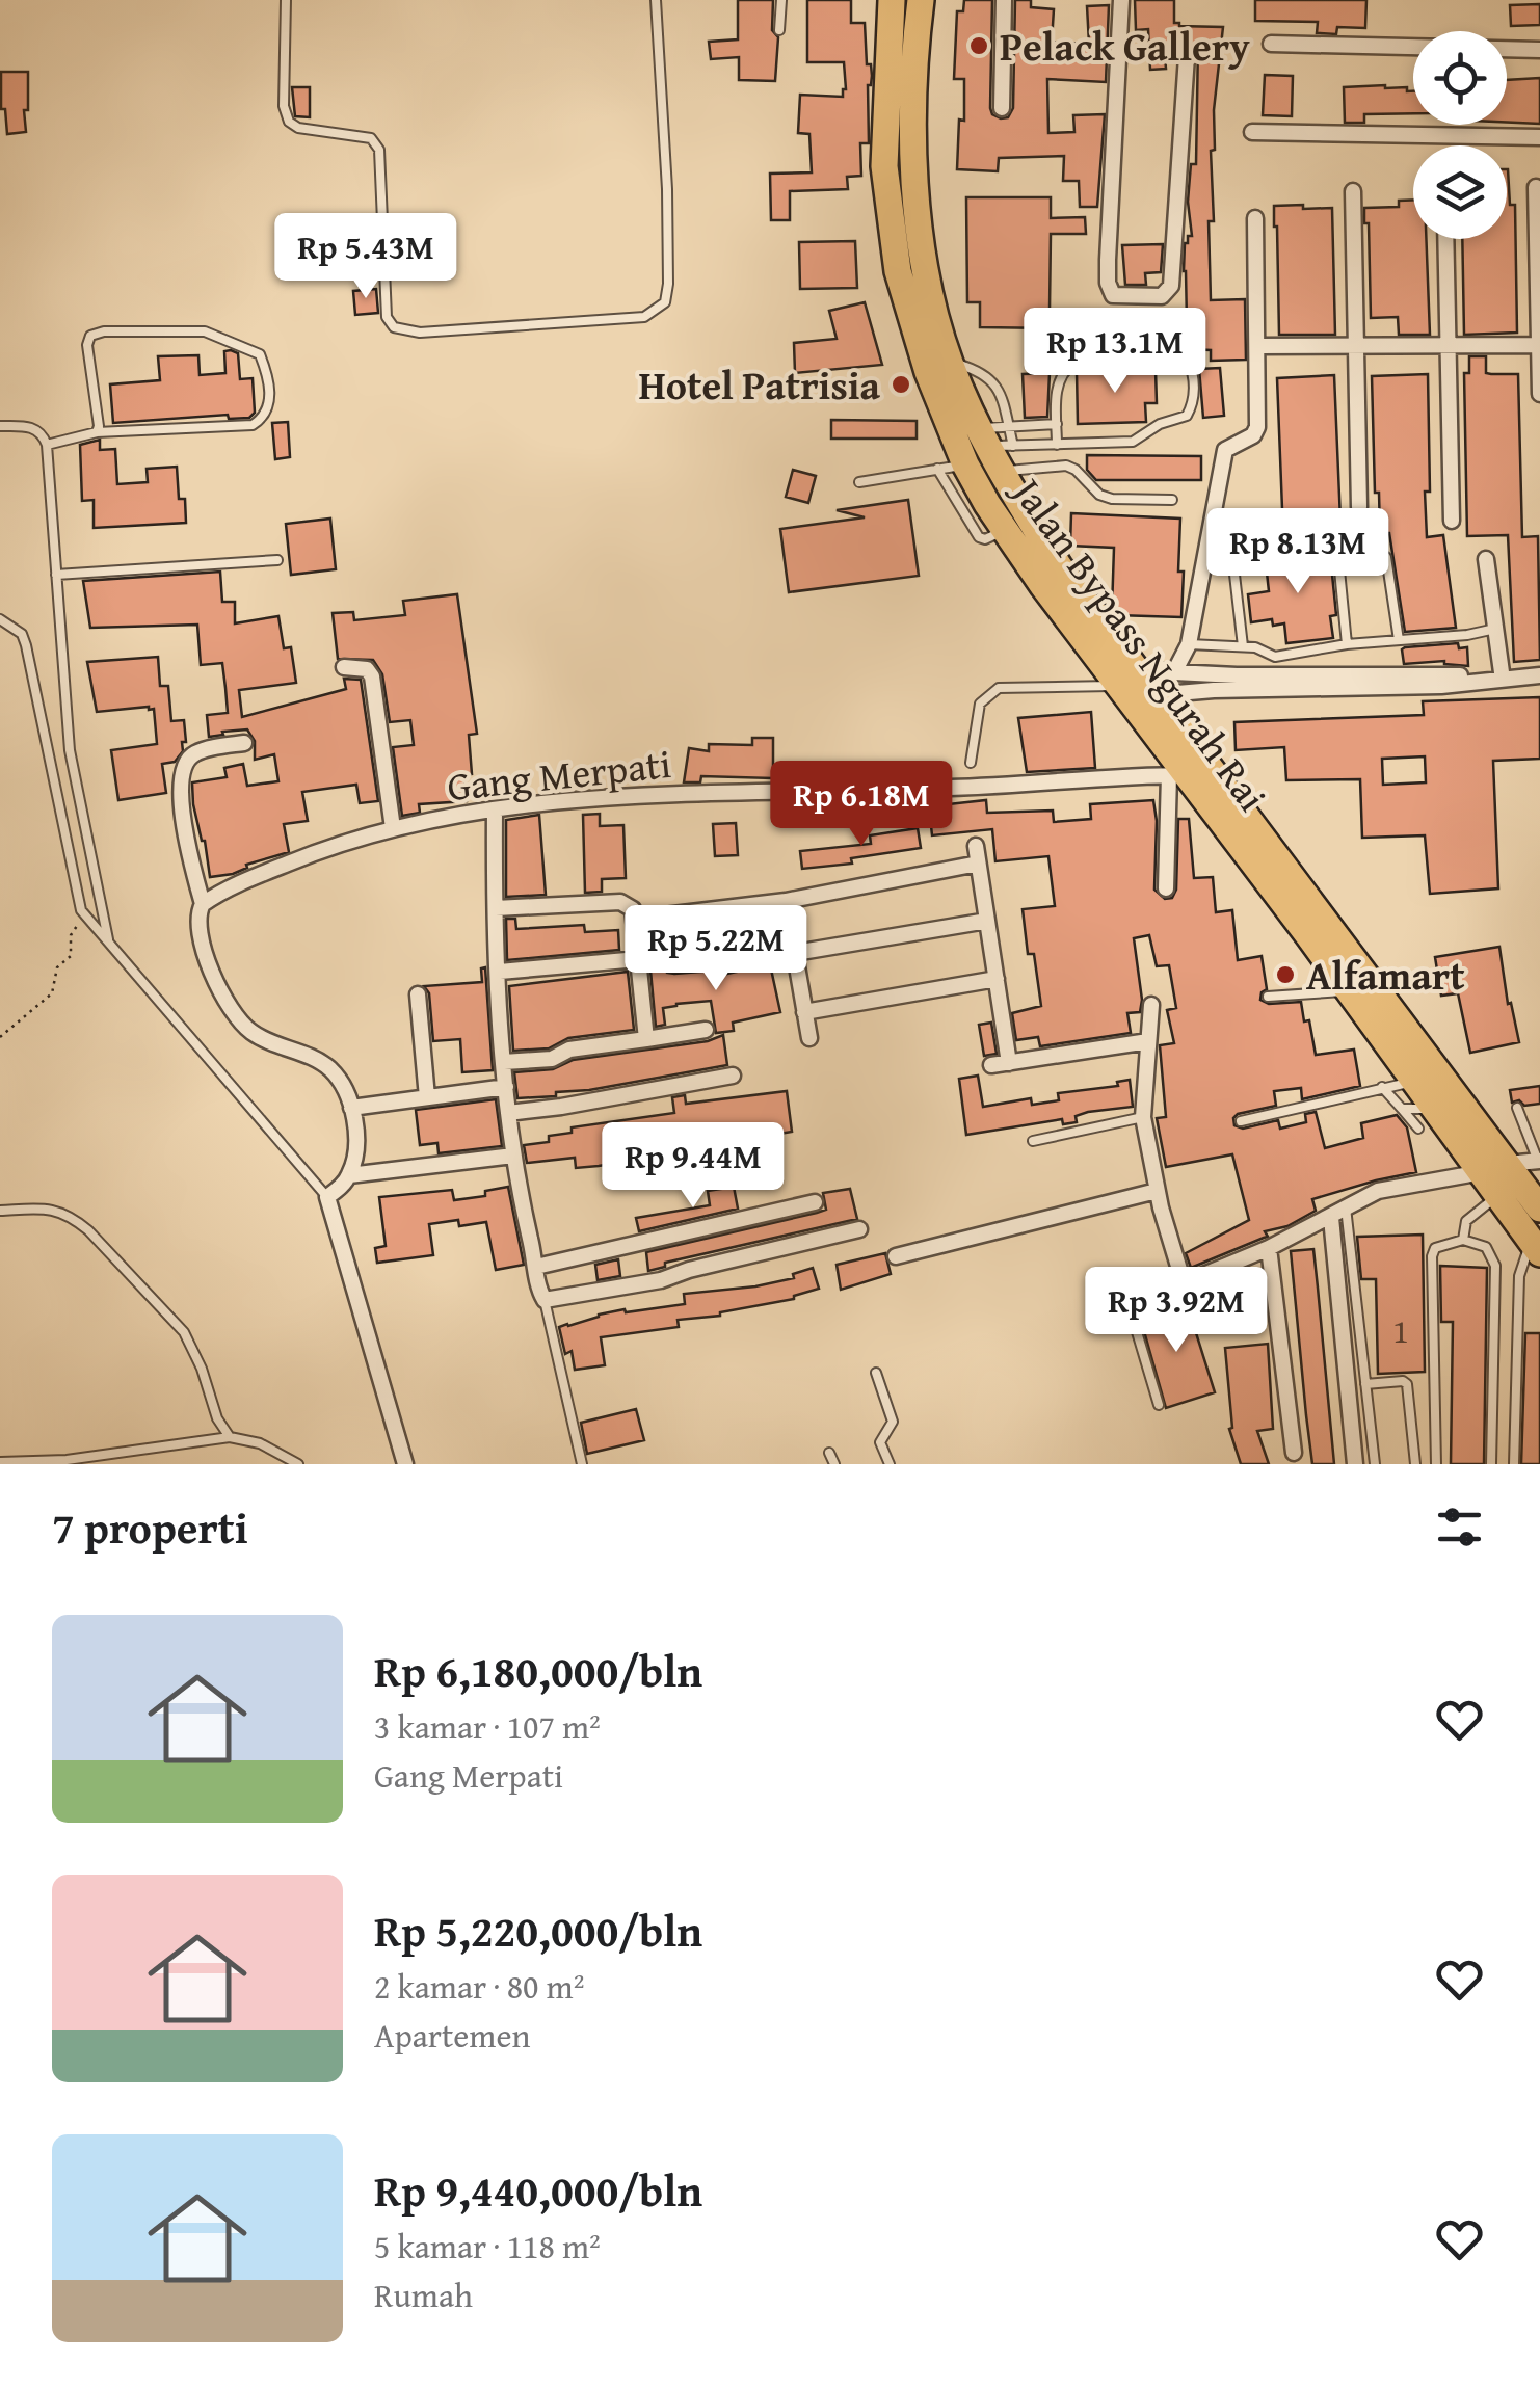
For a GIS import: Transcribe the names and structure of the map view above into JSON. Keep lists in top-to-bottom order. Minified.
{"streets":{"highway":["Jalan Bypass Ngurah Rai"],"street":["Gang Merpati"]},"crossings":[["Jalan Bypass Ngurah Rai","Gang Merpati"]],"places":["Pelack Gallery","Hotel Patrisia","Alfamart"],"house_numbers":["1"],"page":{"price":["Rp 5.43M","Rp 13.1M","Rp 8.13M","Rp 6.18M","Rp 5.22M","Rp 9.44M","Rp 3.92M"],"heading":"7 properti","list":[{"name":"Rp 6,180,000/bln","note":"3 kamar · 107 m² · Gang Merpati"},{"name":"Rp 5,220,000/bln","note":"2 kamar · 80 m² · Apartemen"},{"name":"Rp 9,440,000/bln","note":"5 kamar · 118 m² · Rumah"}]}}
